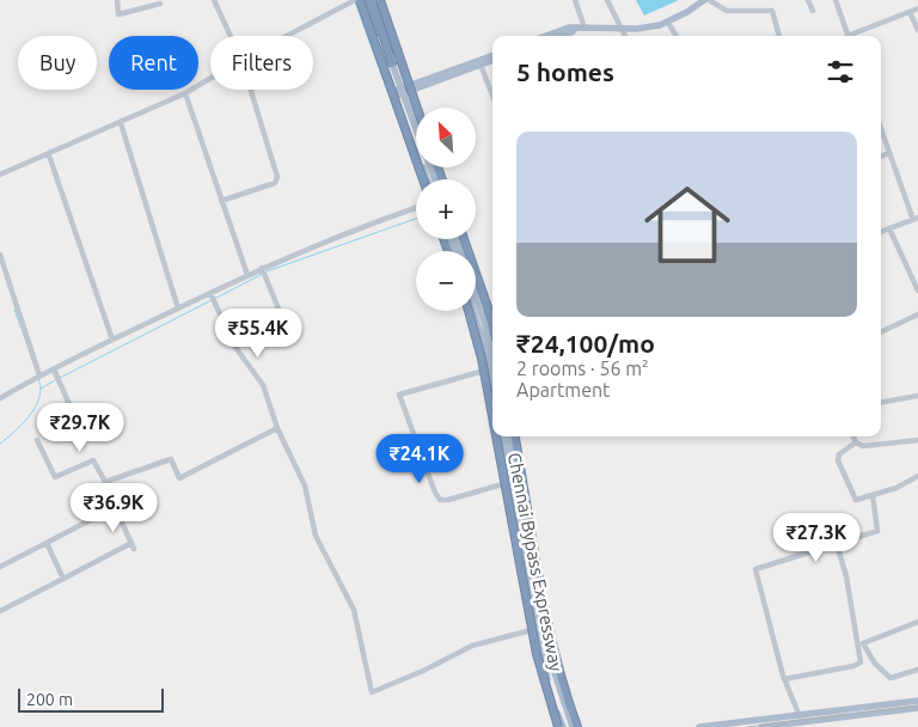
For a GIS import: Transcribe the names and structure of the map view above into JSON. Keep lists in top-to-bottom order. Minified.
{"streets":{"highway":["Chennai Bypass Expressway"]},"scale_bar":"200 m","north":"top left","page":{"chip":["Buy","Rent","Filters"],"heading":"5 homes","map_buttons":["+","−"],"list":[{"name":"₹24,100/mo","note":"2 rooms · 56 m² · Apartment"}],"price":["₹55.4K","₹29.7K","₹24.1K","₹36.9K","₹27.3K"],"scale":"200 m"}}
